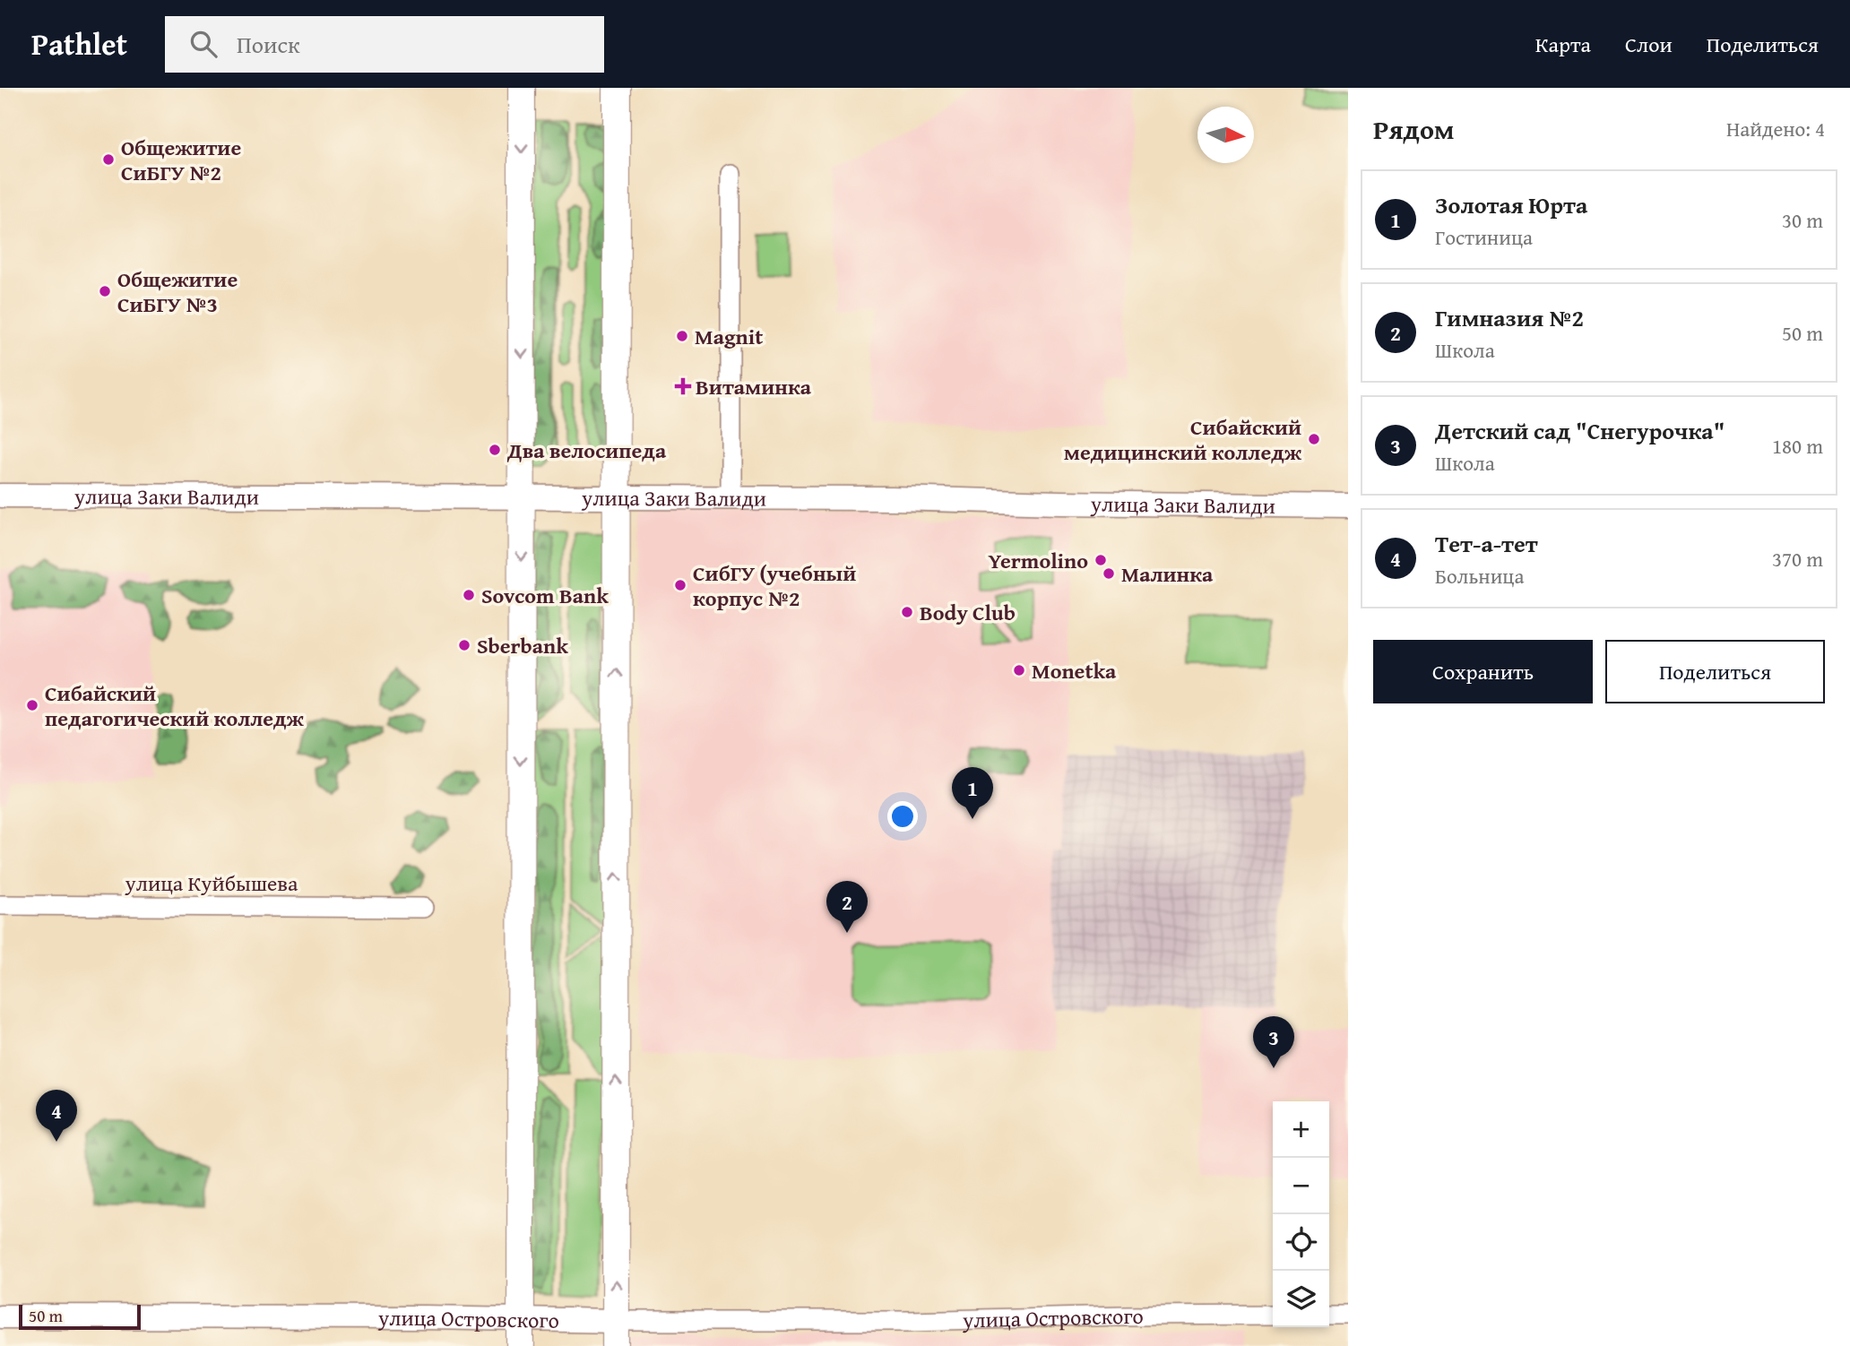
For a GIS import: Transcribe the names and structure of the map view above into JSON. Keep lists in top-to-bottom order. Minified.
{"streets":{"street":["улица Заки Валиди","улица Куйбышева","улица Островского"]},"places":{"other":["Общежитие СиБГУ №2","Общежитие СиБГУ №3","Magnit","Сибайский медицинский колледж","Два велосипеда","Yermolino","Малинка","СибГУ (учебный корпус №2","Sovcom Bank","Body Club","Sberbank","Monetka","Сибайский педагогический колледж"],"health":["Витаминка"]},"scale_bar":"50 m","north":"right","page":{"header":"Pathlet","search":"Поиск","nav":["Карта","Слои","Поделиться"],"heading":["Рядом","Найдено: 4"],"list":[{"mark":"1","name":"Золотая Юрта","note":"Гостиница","value":"30 m"},{"mark":"2","name":"Гимназия №2","note":"Школа","value":"50 m"},{"mark":"3","name":"Детский сад \"Снегурочка\"","note":"Школа","value":"180 m"},{"mark":"4","name":"Тет-а-тет","note":"Больница","value":"370 m"}],"buttons":["Сохранить","Поделиться"],"pins":["1","2","3","4"],"map_buttons":["+","−"],"scale":"50 m"}}
